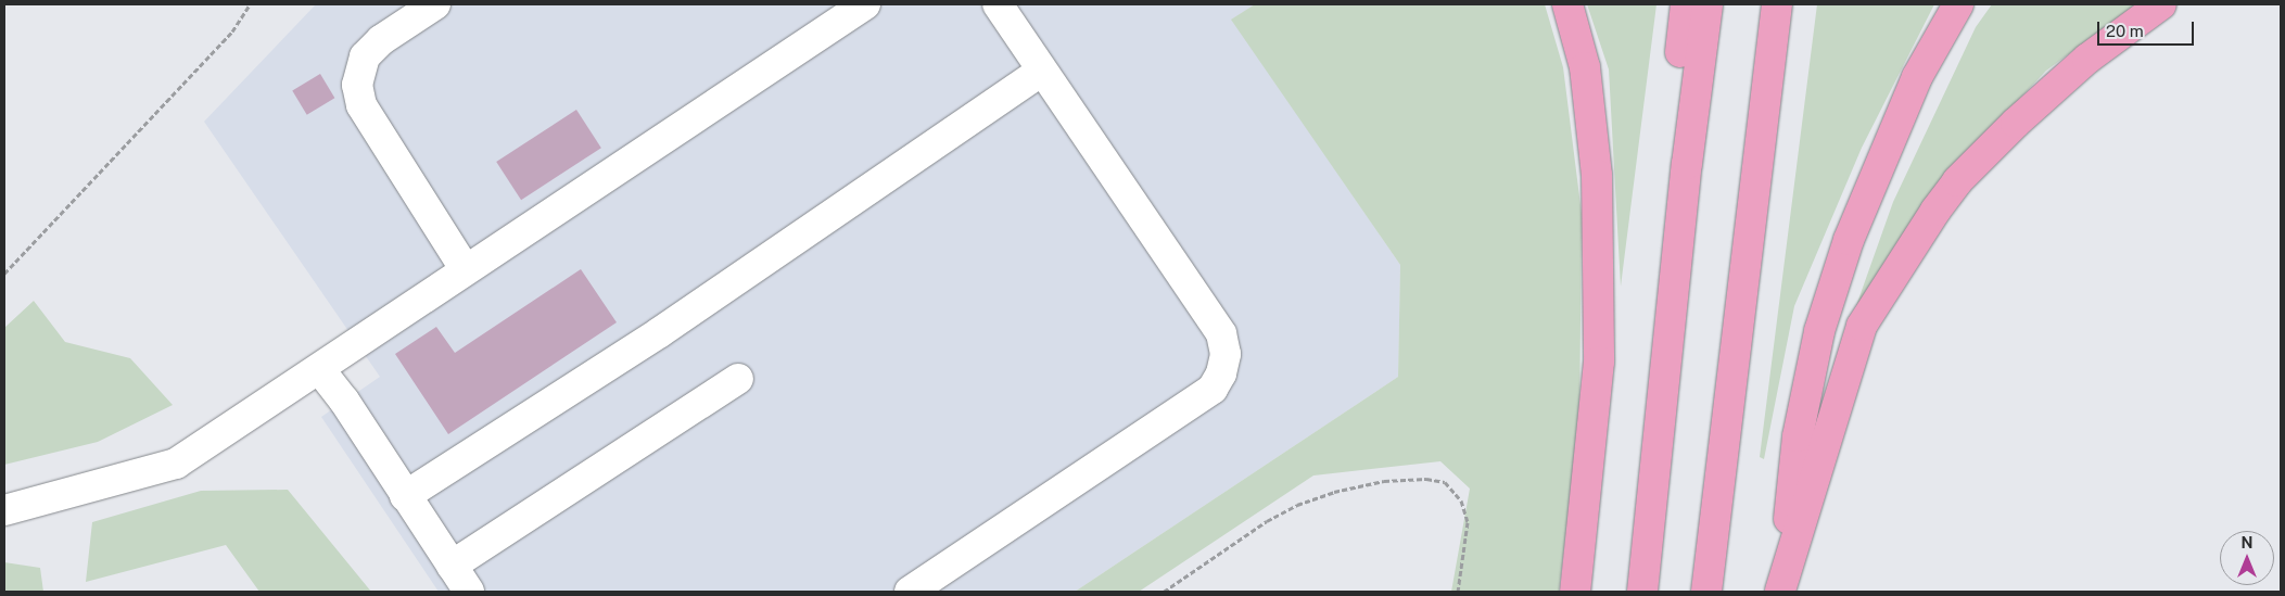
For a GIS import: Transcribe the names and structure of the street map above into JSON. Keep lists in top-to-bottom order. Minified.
{"scale_bar":"20 m","north":"top"}
